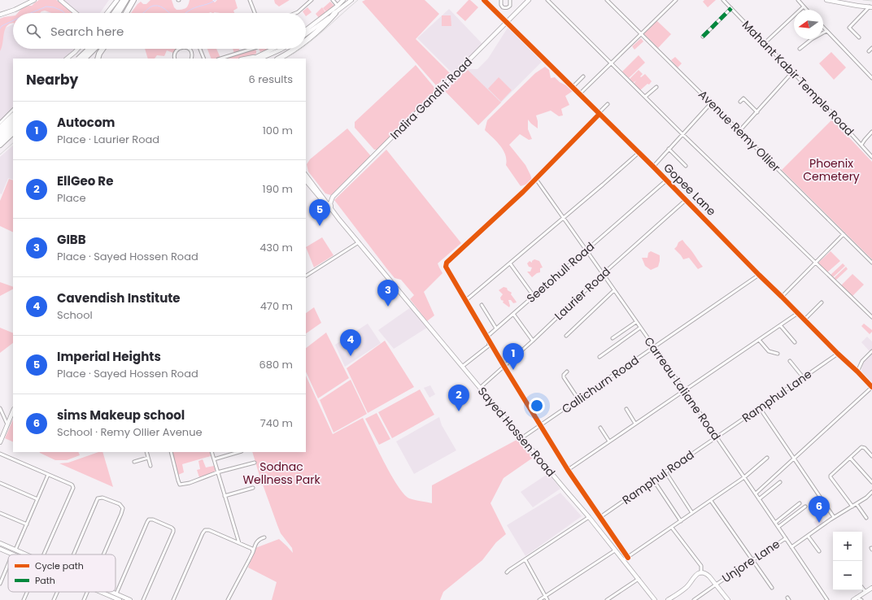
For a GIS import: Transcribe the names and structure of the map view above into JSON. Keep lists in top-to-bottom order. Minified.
{"streets":{"main road":["Indira Gandhi Road","Sayed Hossen Road"],"street":["Mahant Kabir Temple Road","Avenue Remy Ollier","Gopee Lane","Seetohull Road","Laurier Road","Callichurn Road","Carreau Laliane Road","Ramphul Lane","Ramphul Road","Unjore Lane"]},"crossings":[["Indira Gandhi Road","Gopee Lane"],["Gopee Lane","Seetohull Road"],["Gopee Lane","Laurier Road"],["Gopee Lane","Callichurn Road"],["Gopee Lane","Ramphul Lane"],["Seetohull Road","Carreau Laliane Road"],["Seetohull Road","Sayed Hossen Road"],["Laurier Road","Carreau Laliane Road"],["Laurier Road","Sayed Hossen Road"],["Callichurn Road","Carreau Laliane Road"],["Callichurn Road","Sayed Hossen Road"],["Carreau Laliane Road","Ramphul Lane"],["Carreau Laliane Road","Ramphul Road"],["Carreau Laliane Road","Unjore Lane"],["Ramphul Lane","Ramphul Road"]],"parks":["Phoenix Cemetery","Sodnac Wellness Park"],"legend":["Cycle path","Path"],"north":"left","page":{"search":"Search here","heading":["Nearby","6 results"],"list":[{"mark":"1","name":"Autocom","note":"Place · Laurier Road","value":"100 m"},{"mark":"2","name":"EllGeo Re","note":"Place","value":"190 m"},{"mark":"3","name":"GIBB","note":"Place · Sayed Hossen Road","value":"430 m"},{"mark":"4","name":"Cavendish Institute","note":"School","value":"470 m"},{"mark":"5","name":"Imperial Heights","note":"Place · Sayed Hossen Road","value":"680 m"},{"mark":"6","name":"sims Makeup school","note":"School · Remy Ollier Avenue","value":"740 m"}],"pins":["5","3","4","1","2","6"],"map_buttons":["+","−"]}}
